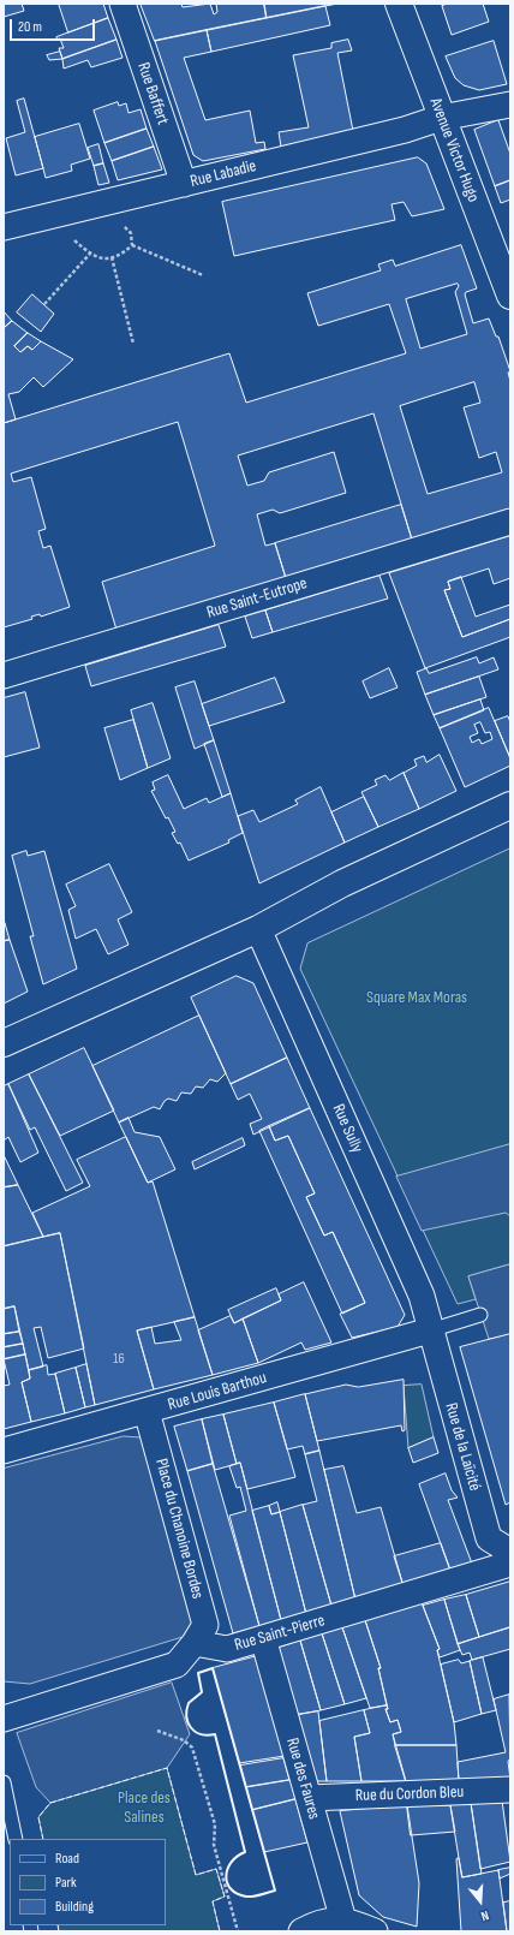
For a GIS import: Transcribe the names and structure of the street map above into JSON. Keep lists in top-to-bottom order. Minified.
{"streets":{"main road":["Avenue Victor Hugo"],"street":["Rue Baffert","Rue Labadie","Rue Saint-Eutrope","Rue Sully","Rue Louis Barthou","Rue de la Laïcité","Place du Chanoine Bordes","Rue Saint-Pierre","Rue des Faures","Rue du Cordon Bleu"]},"crossings":[["Rue Baffert","Rue Labadie"],["Avenue Victor Hugo","Rue Labadie"],["Rue Sully","Rue Louis Barthou"],["Rue Sully","Rue de la Laïcité"],["Rue Louis Barthou","Rue de la Laïcité"],["Rue Louis Barthou","Place du Chanoine Bordes"],["Place du Chanoine Bordes","Rue Saint-Pierre"],["Rue Saint-Pierre","Rue des Faures"],["Rue des Faures","Rue du Cordon Bleu"]],"parks":["Square Max Moras","Place des Salines"],"house_numbers":["16"],"legend":["Road","Park","Building"],"scale_bar":"20 m","north":"bottom"}
